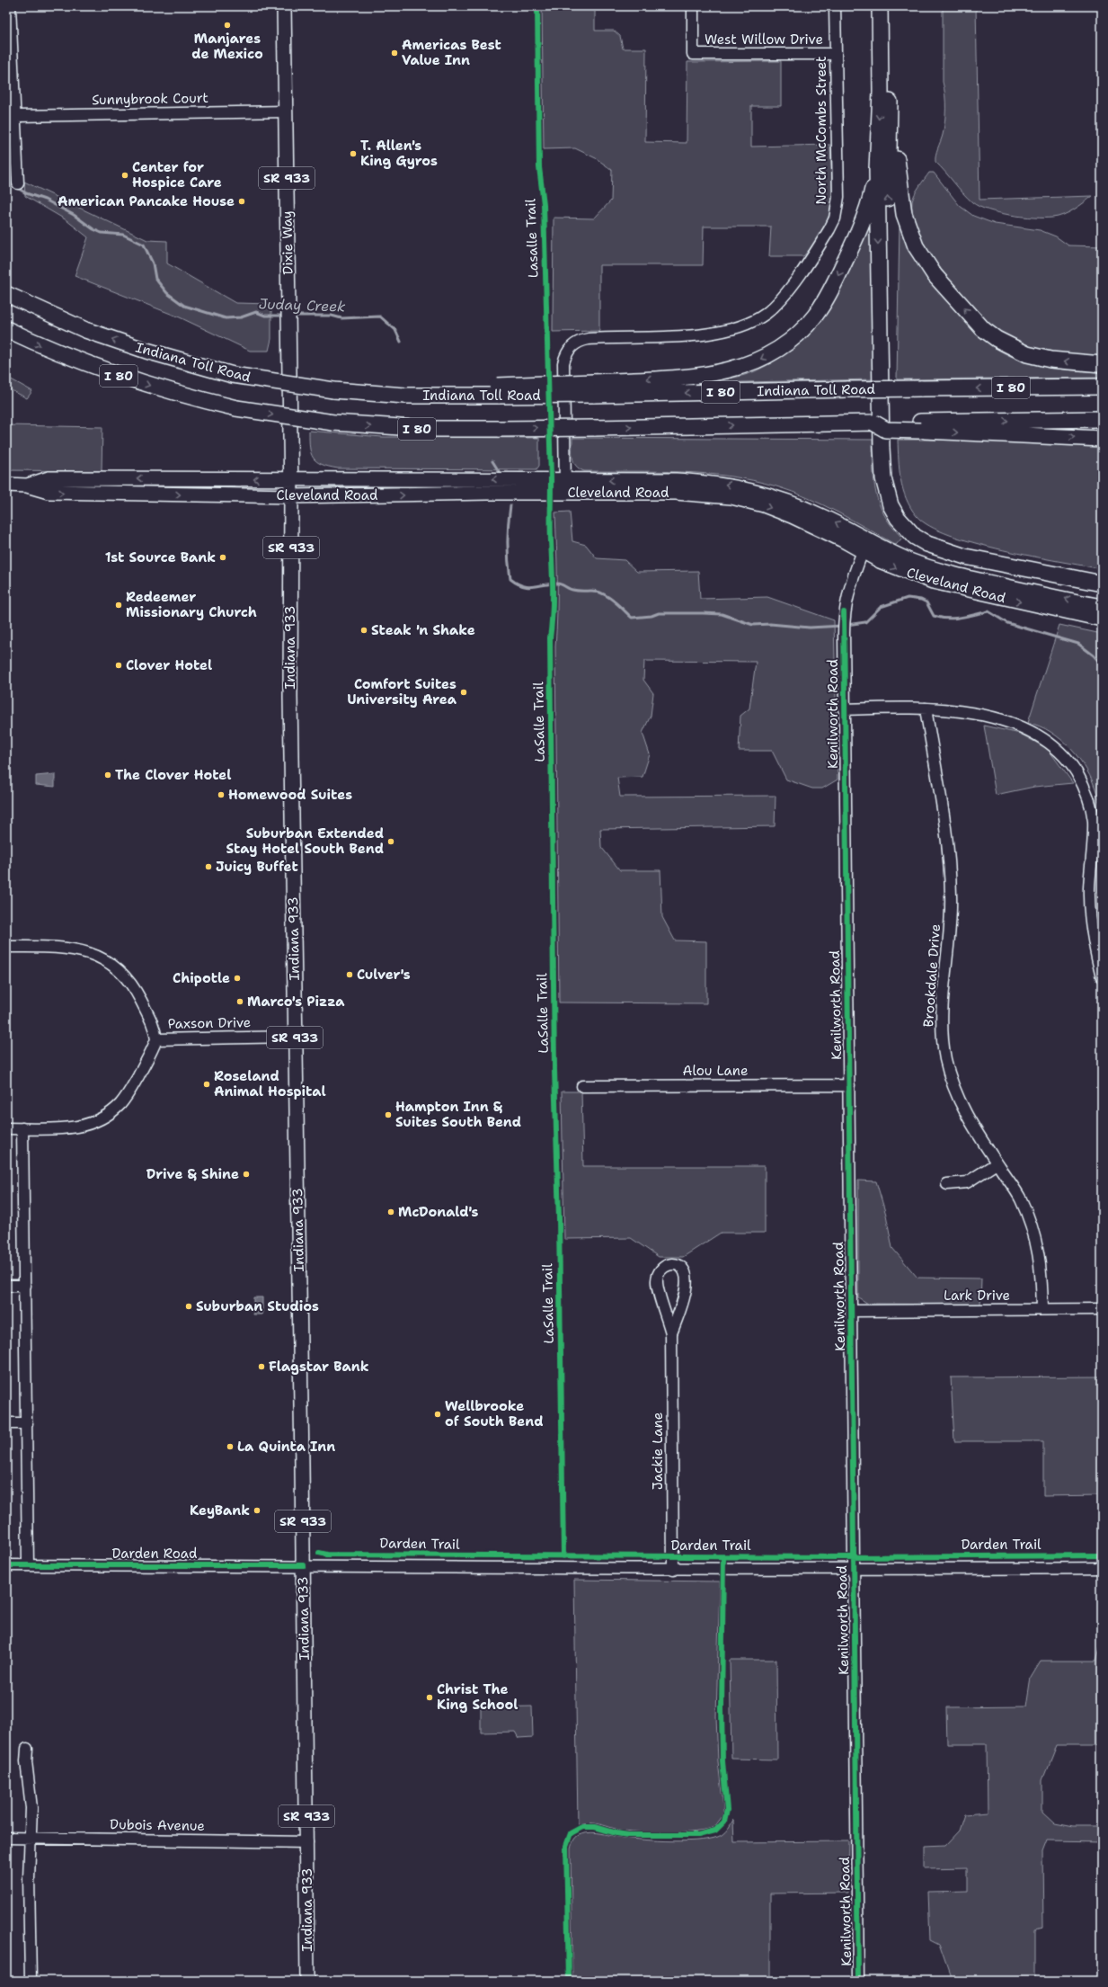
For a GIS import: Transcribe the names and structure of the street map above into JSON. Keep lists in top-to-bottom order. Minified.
{"streets":{"highway":["Indiana Toll Road","I 80"],"main road":["SR 933","Dixie Way","Cleveland Road","Indiana 933"],"street":["West Willow Drive","Sunnybrook Court","North McCombs Street","Kenilworth Road","Brookdale Drive","Paxson Drive","Alou Lane","Lark Drive","Jackie Lane","Darden Road","Dubois Avenue"],"cycle path":["Lasalle Trail","Darden Trail"]},"crossings":[["West Willow Drive","North McCombs Street"],["Sunnybrook Court","Dixie Way"],["North McCombs Street","Cleveland Road"],["Dixie Way","Cleveland Road"],["Dixie Way","Indiana 933"],["Cleveland Road","Indiana 933"],["Cleveland Road","Kenilworth Road"],["Indiana 933","Paxson Drive"],["Indiana 933","Darden Road"],["Indiana 933","Dubois Avenue"],["Kenilworth Road","Alou Lane"],["Kenilworth Road","Lark Drive"],["Kenilworth Road","Darden Road"],["Brookdale Drive","Lark Drive"],["Jackie Lane","Darden Road"]],"water":["Juday Creek"],"places":["Manjares de Mexico","Americas Best Value Inn","T. Allen's King Gyros","Center for Hospice Care","American Pancake House","1st Source Bank","Redeemer Missionary Church","Steak 'n Shake","Clover Hotel","Comfort Suites University Area","The Clover Hotel","Homewood Suites","Suburban Extended Stay Hotel South Bend","Juicy Buffet","Culver's","Chipotle","Marco's Pizza","Roseland Animal Hospital","Hampton Inn & Suites South Bend","Drive & Shine","McDonald's","Suburban Studios","Flagstar Bank","Wellbrooke of South Bend","La Quinta Inn","KeyBank","Christ The King School"]}
